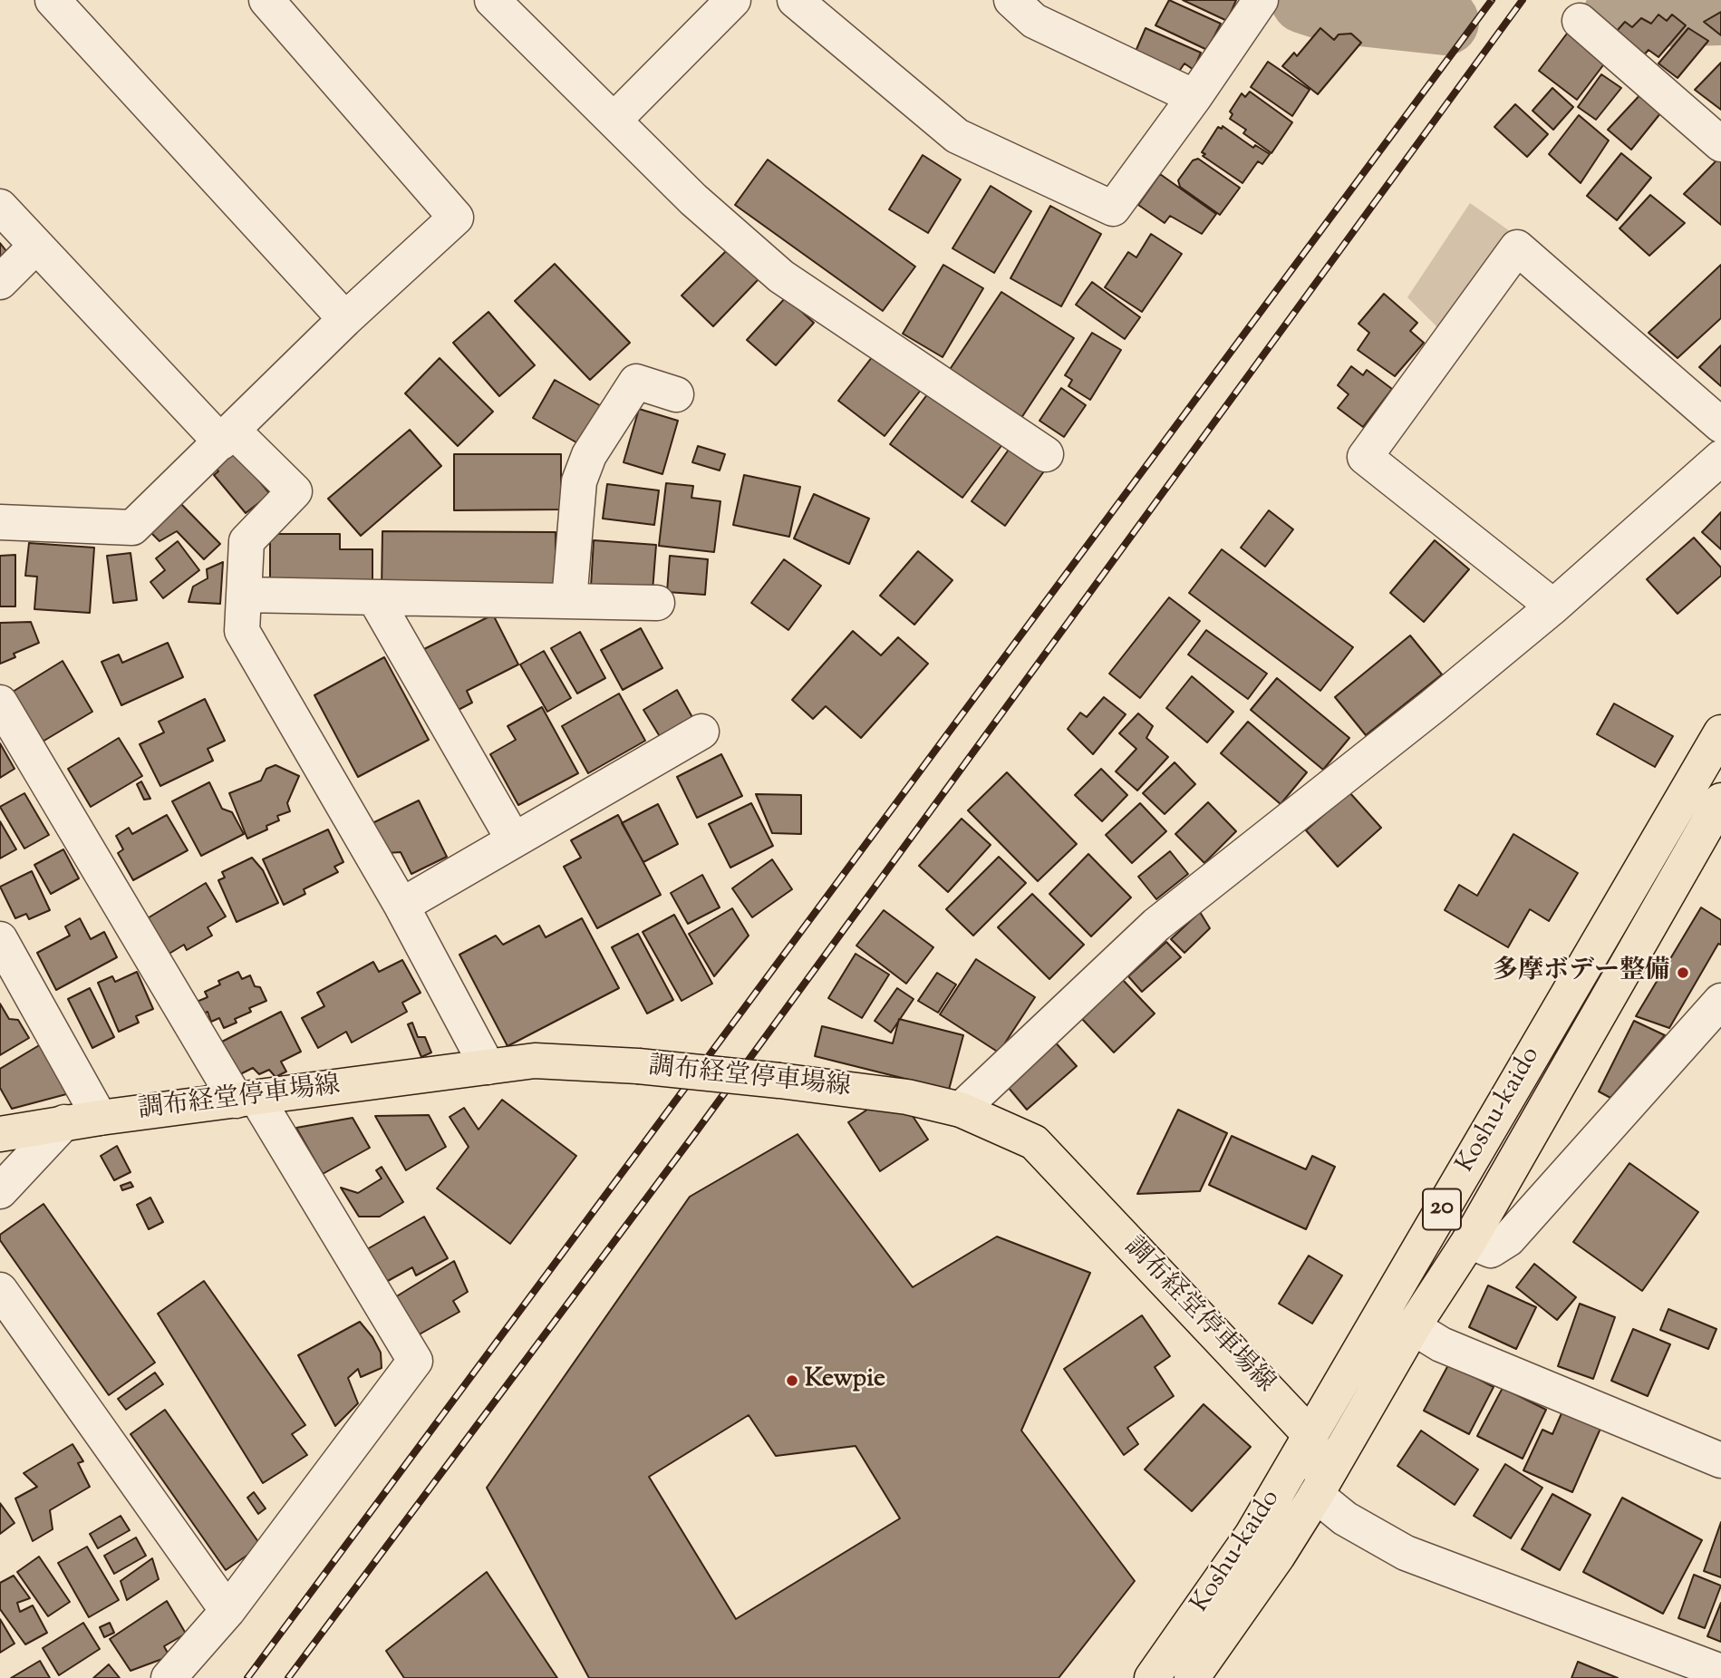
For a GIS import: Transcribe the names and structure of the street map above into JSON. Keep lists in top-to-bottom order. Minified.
{"streets":{"main road":["調布経堂停車場線","Koshu-kaido","20"]},"crossings":[["調布経堂停車場線","Koshu-kaido"]],"places":["多摩ボデー整備","Kewpie"]}
